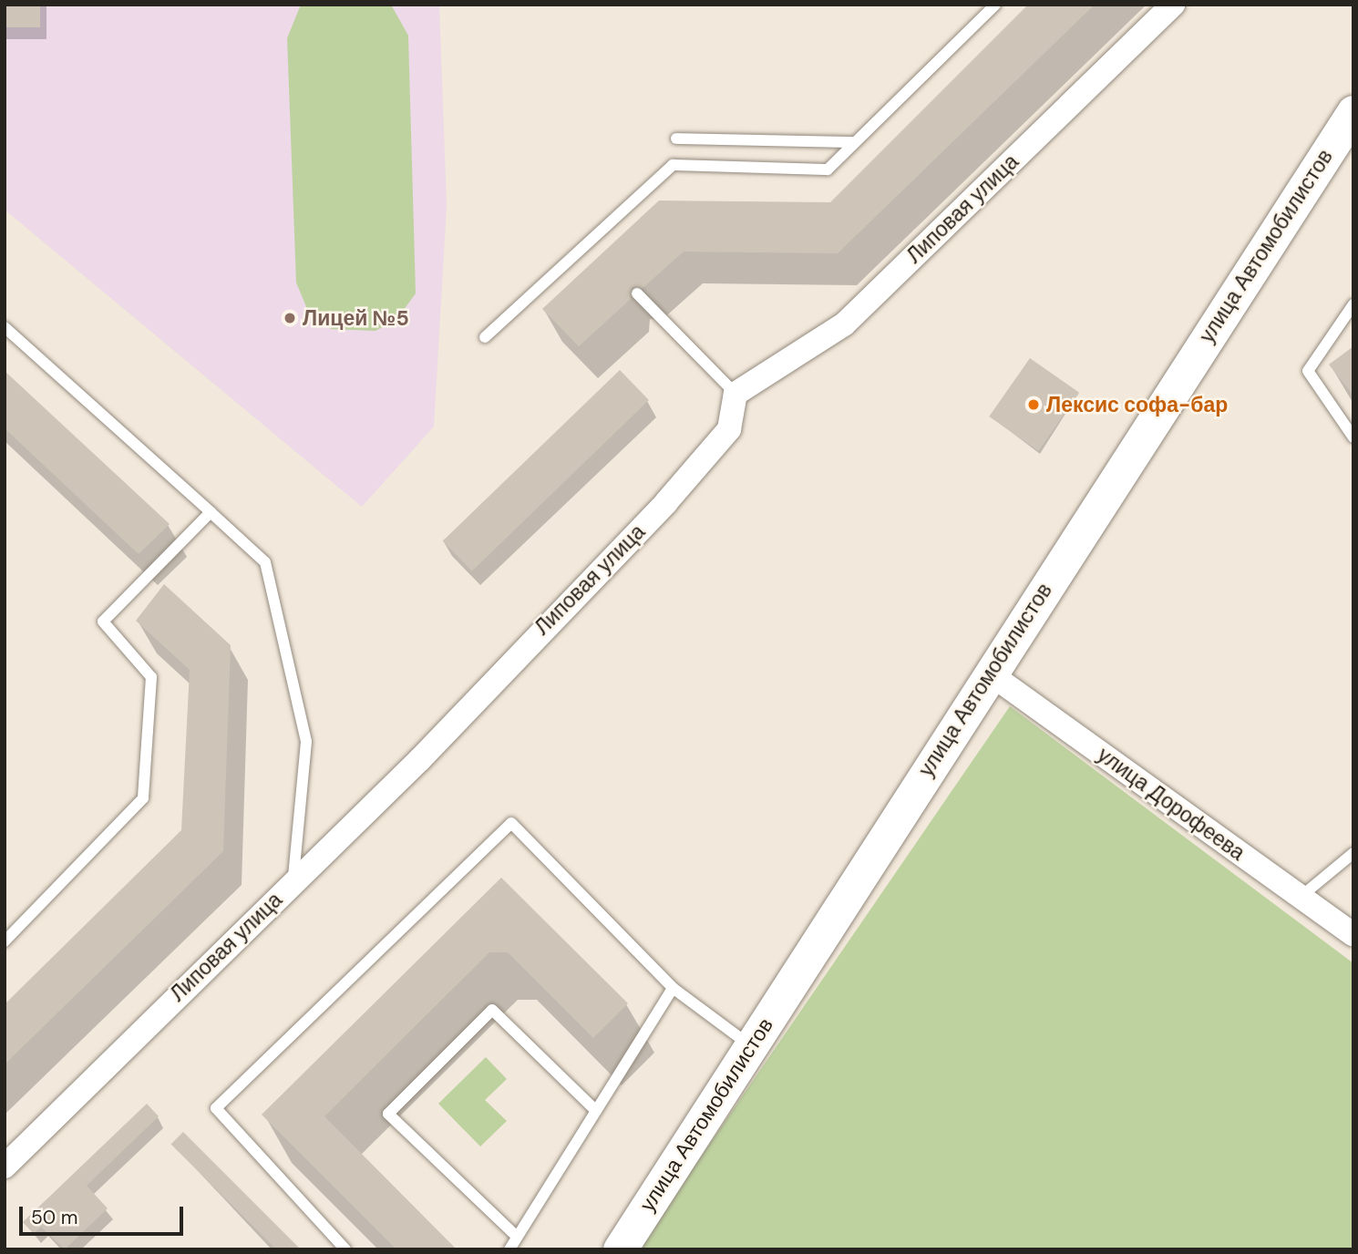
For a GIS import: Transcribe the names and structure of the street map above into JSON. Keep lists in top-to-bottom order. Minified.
{"streets":{"street":["Липовая улица","улица Автомобилистов","улица Дорофеева"]},"crossings":[["улица Автомобилистов","улица Дорофеева"]],"places":["Лицей №5","Лексис софа-бар"],"scale_bar":"50 m"}
